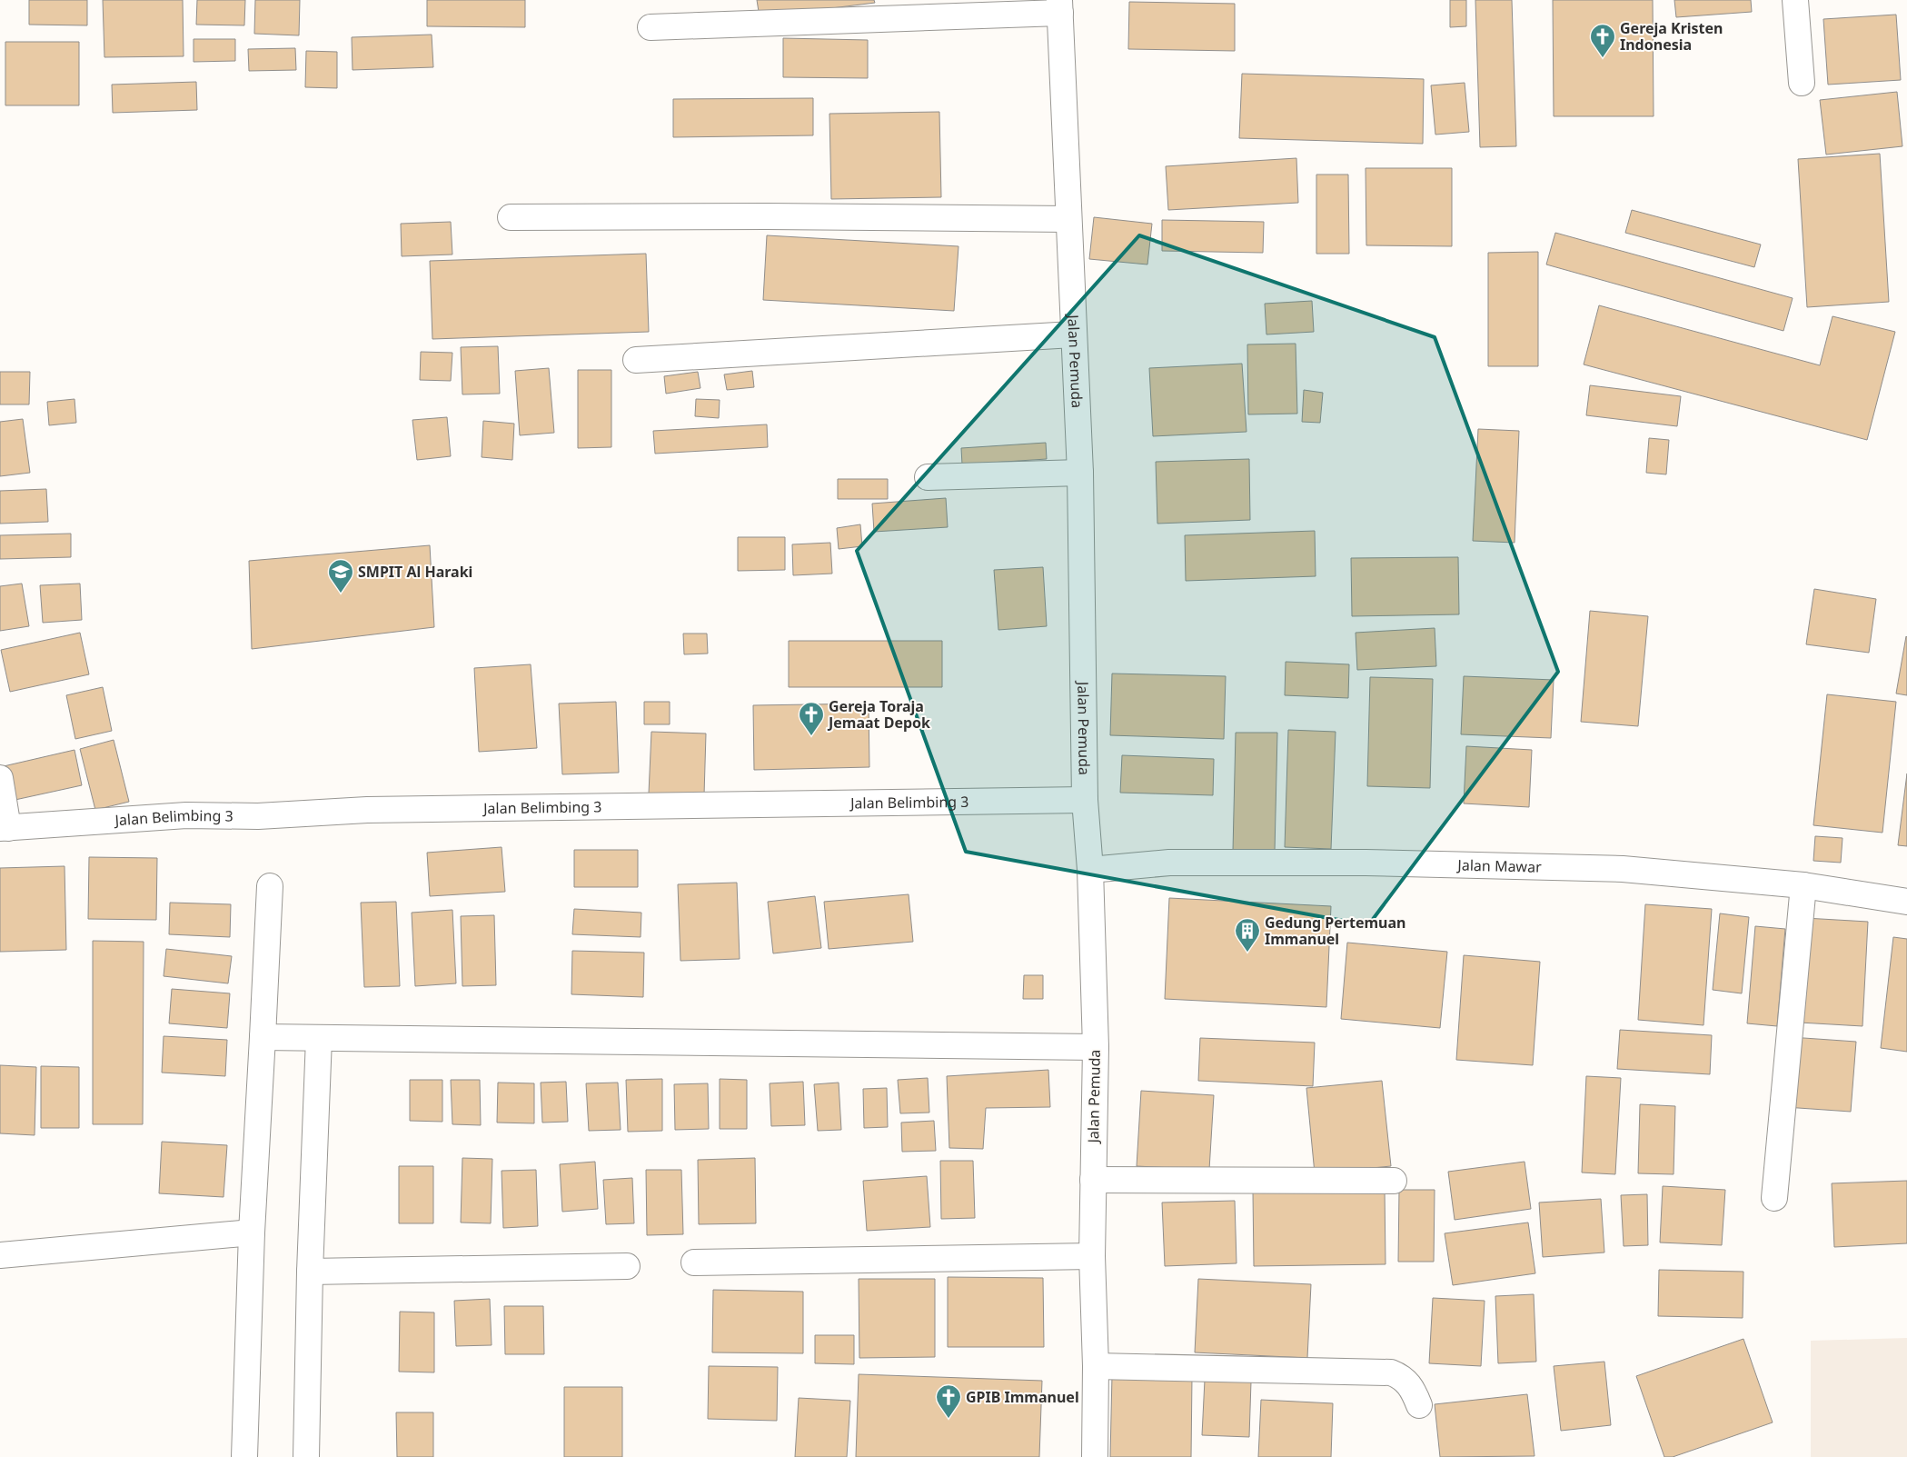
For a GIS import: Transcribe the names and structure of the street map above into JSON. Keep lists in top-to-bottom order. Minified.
{"streets":{"street":["Jalan Pemuda","Jalan Belimbing 3","Jalan Mawar"]},"crossings":[["Jalan Pemuda","Jalan Belimbing 3"],["Jalan Pemuda","Jalan Mawar"]],"places":{"church":["Gereja Kristen Indonesia","Gereja Toraja Jemaat Depok","GPIB Immanuel"],"school or university":["SMPIT Al Haraki"],"building":["Gedung Pertemuan Immanuel"]}}
